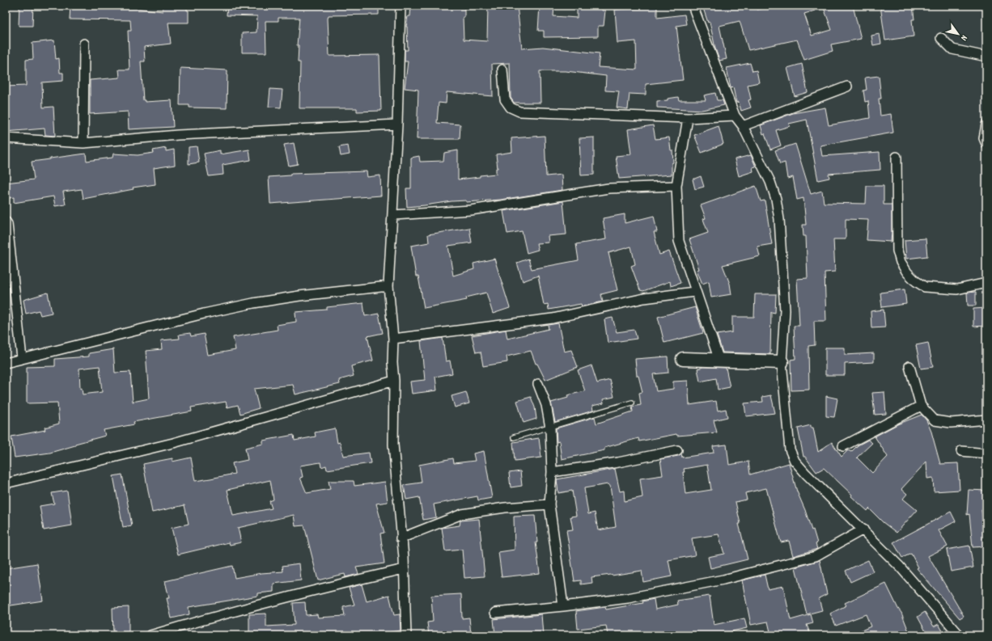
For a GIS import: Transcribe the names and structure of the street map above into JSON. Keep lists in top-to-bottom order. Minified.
{"north":"bottom right"}
